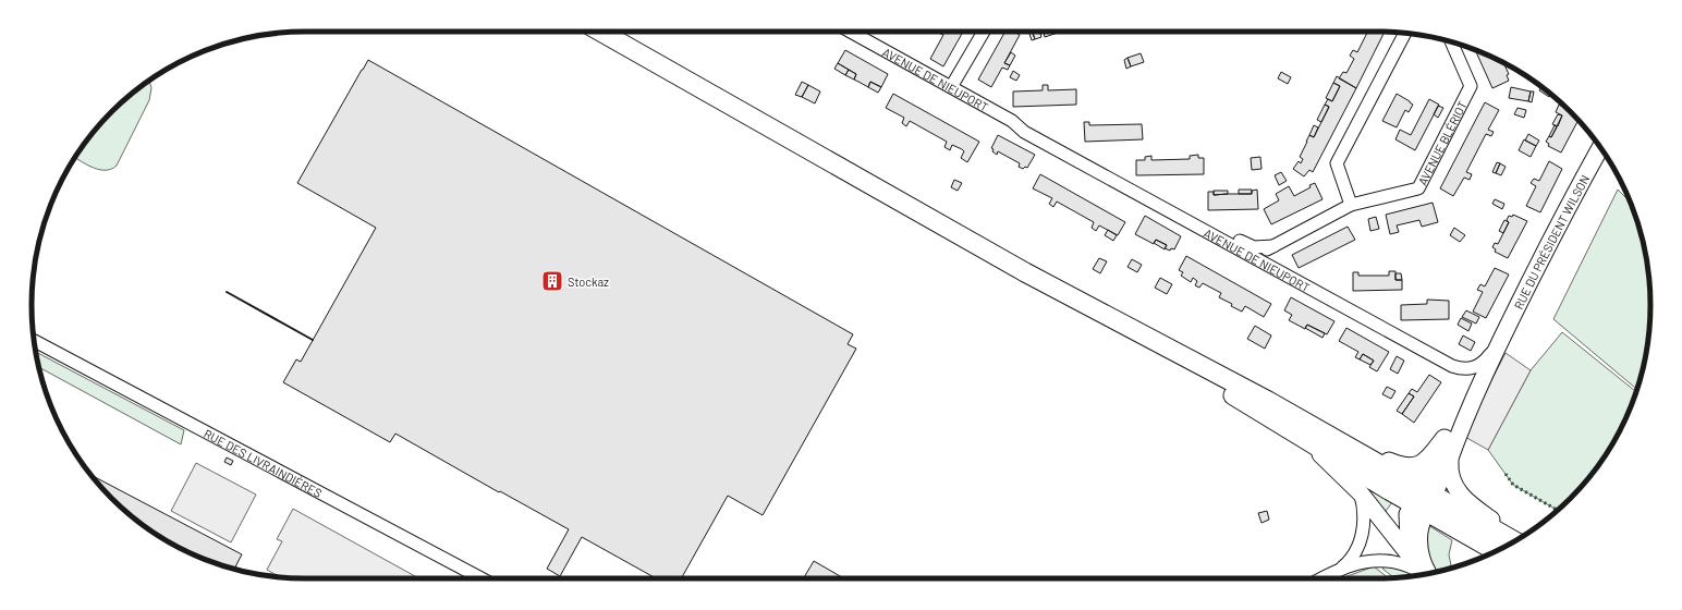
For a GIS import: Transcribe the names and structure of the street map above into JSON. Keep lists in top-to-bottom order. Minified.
{"streets":{"main road":["RUE DU PRÉSIDENT WILSON"],"street":["AVENUE DE NIEUPORT","AVENUE BLÉRIOT","RUE DES LIVRAINDIÈRES"]},"crossings":[["AVENUE DE NIEUPORT","AVENUE BLÉRIOT"],["AVENUE DE NIEUPORT","RUE DU PRÉSIDENT WILSON"]],"places":{"building":["Stockaz"]}}
